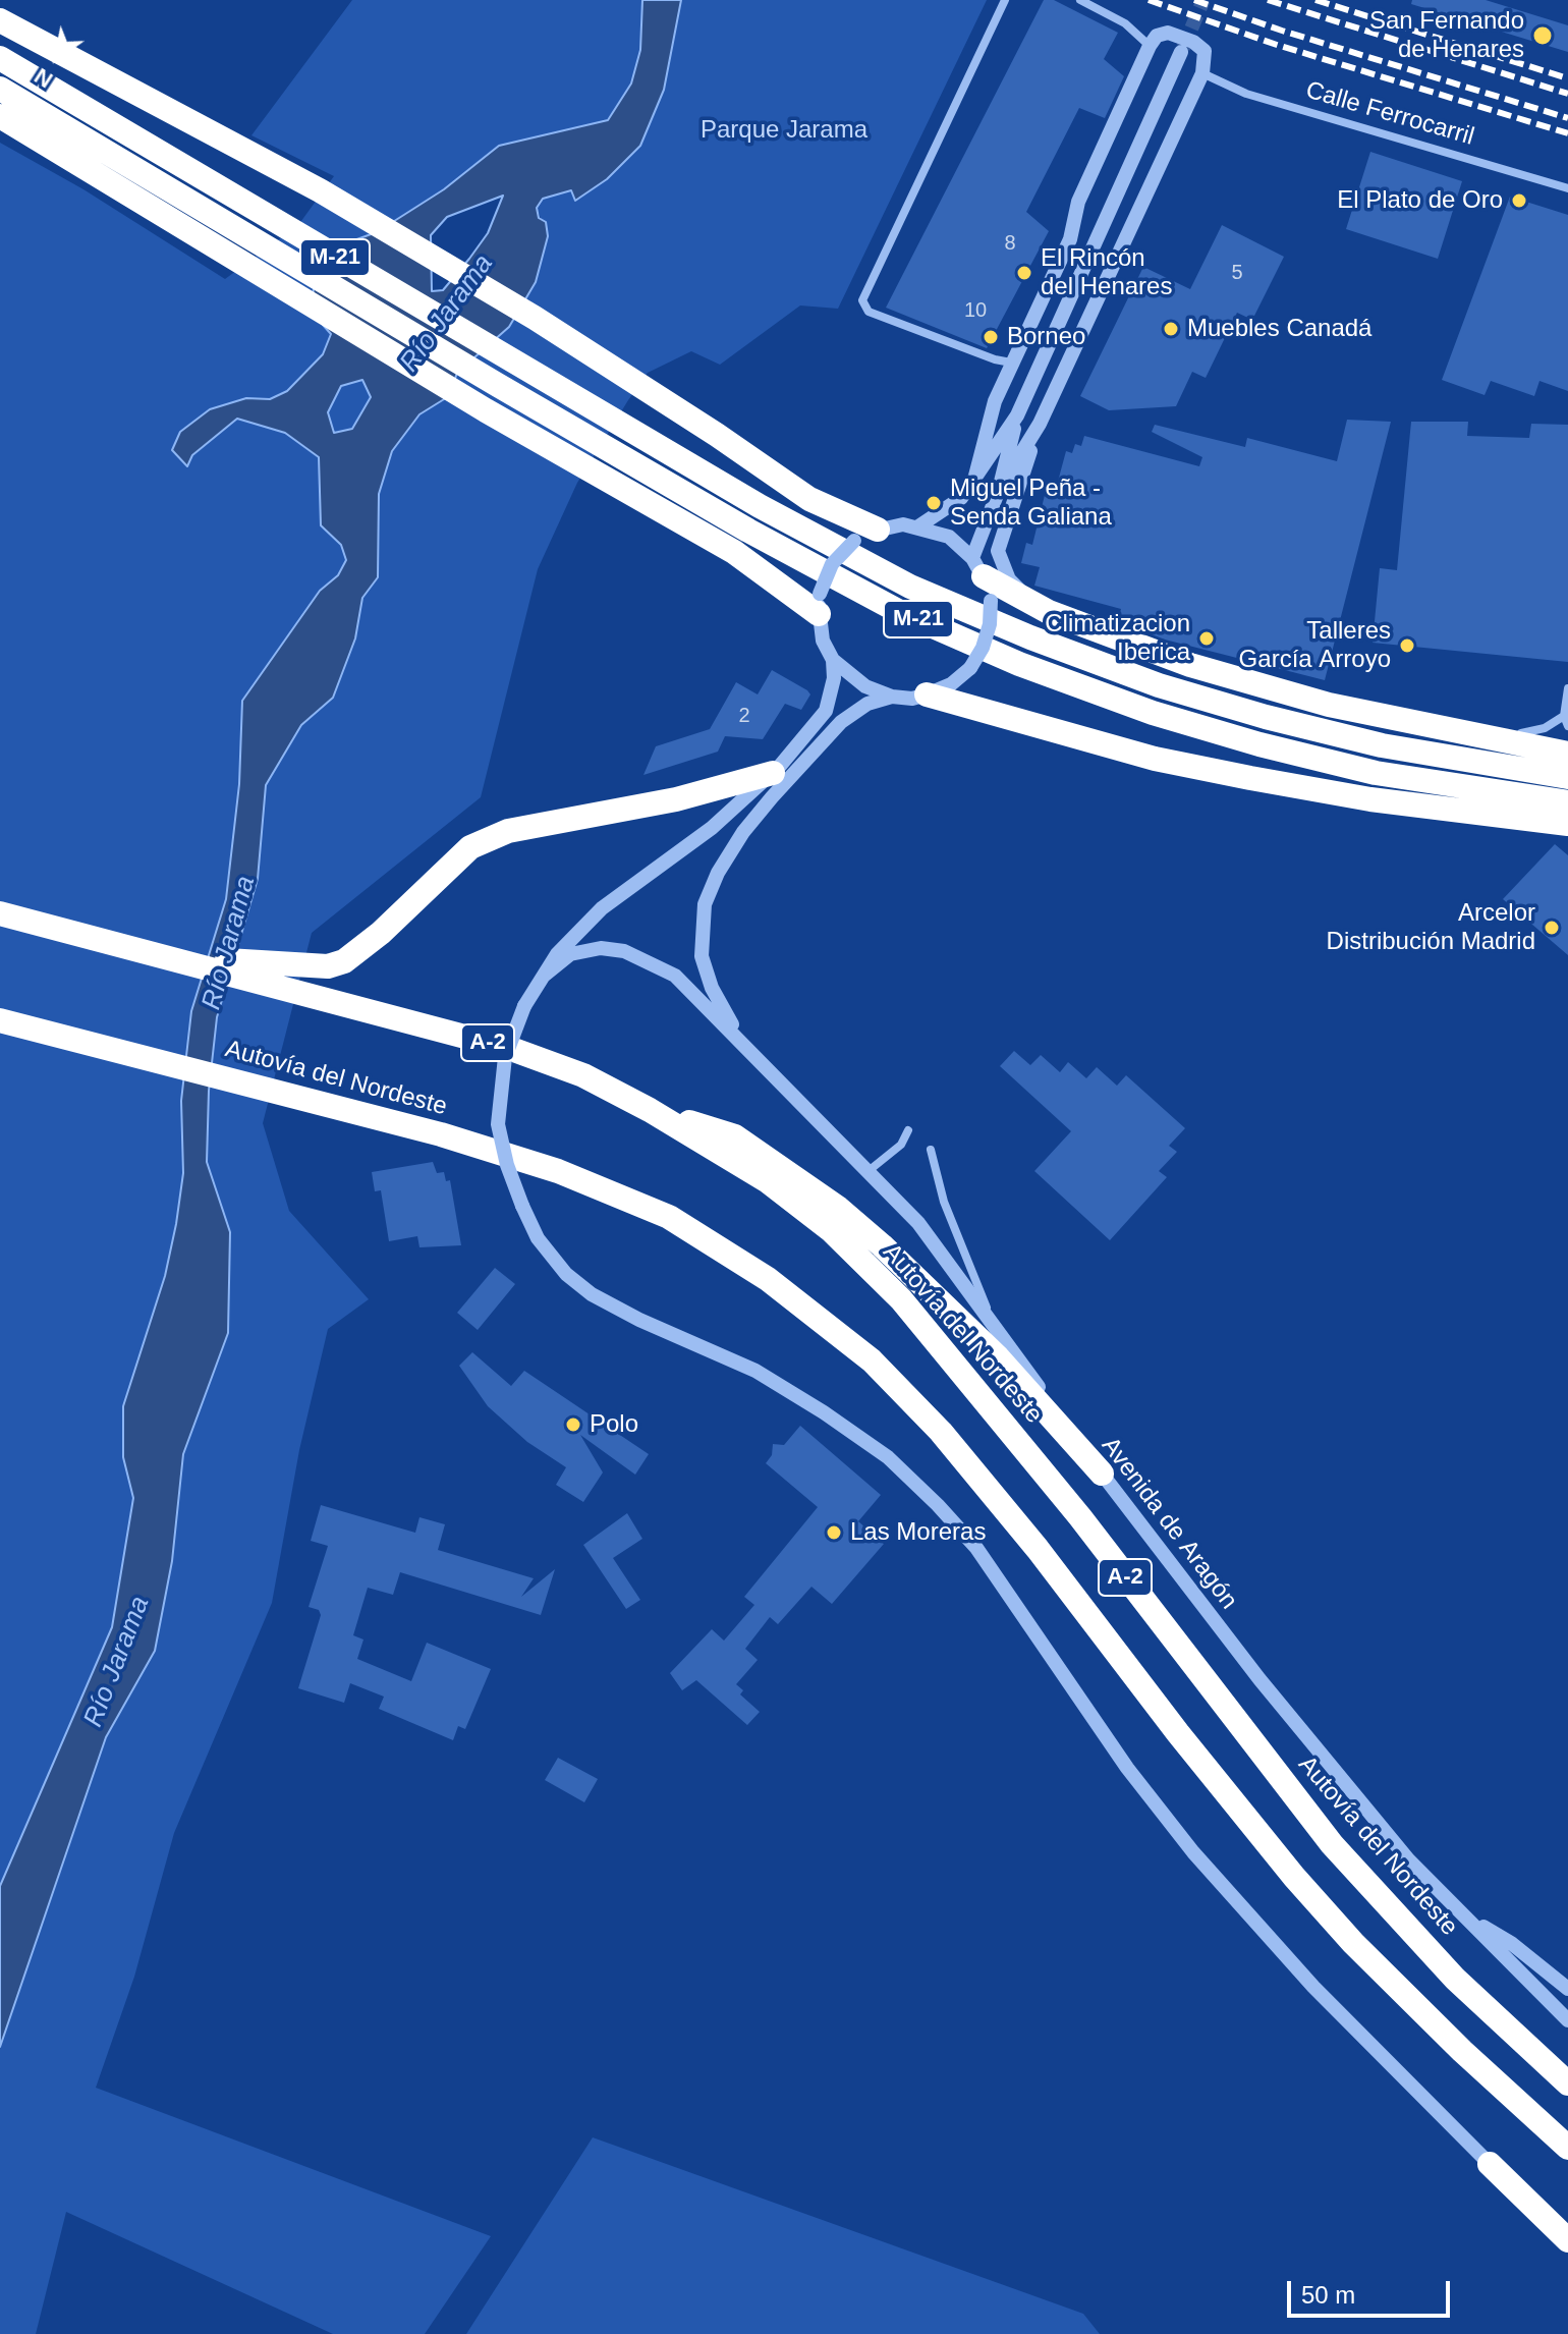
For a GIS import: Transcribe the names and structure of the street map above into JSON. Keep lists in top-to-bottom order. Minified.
{"streets":{"highway":["M-21","A-2","Autovía del Nordeste"],"street":["Calle Ferrocarril","Avenida de Aragón"]},"water":["Río Jarama"],"parks":["Parque Jarama"],"places":["San Fernando de Henares","El Plato de Oro","El Rincón del Henares","Muebles Canadá","Borneo","Miguel Peña - Senda Galiana","Climatizacion Iberica","Talleres García Arroyo","Arcelor Distribución Madrid","Polo","Las Moreras"],"house_numbers":["8","5","10","2"],"scale_bar":"50 m","north":"bottom left"}
